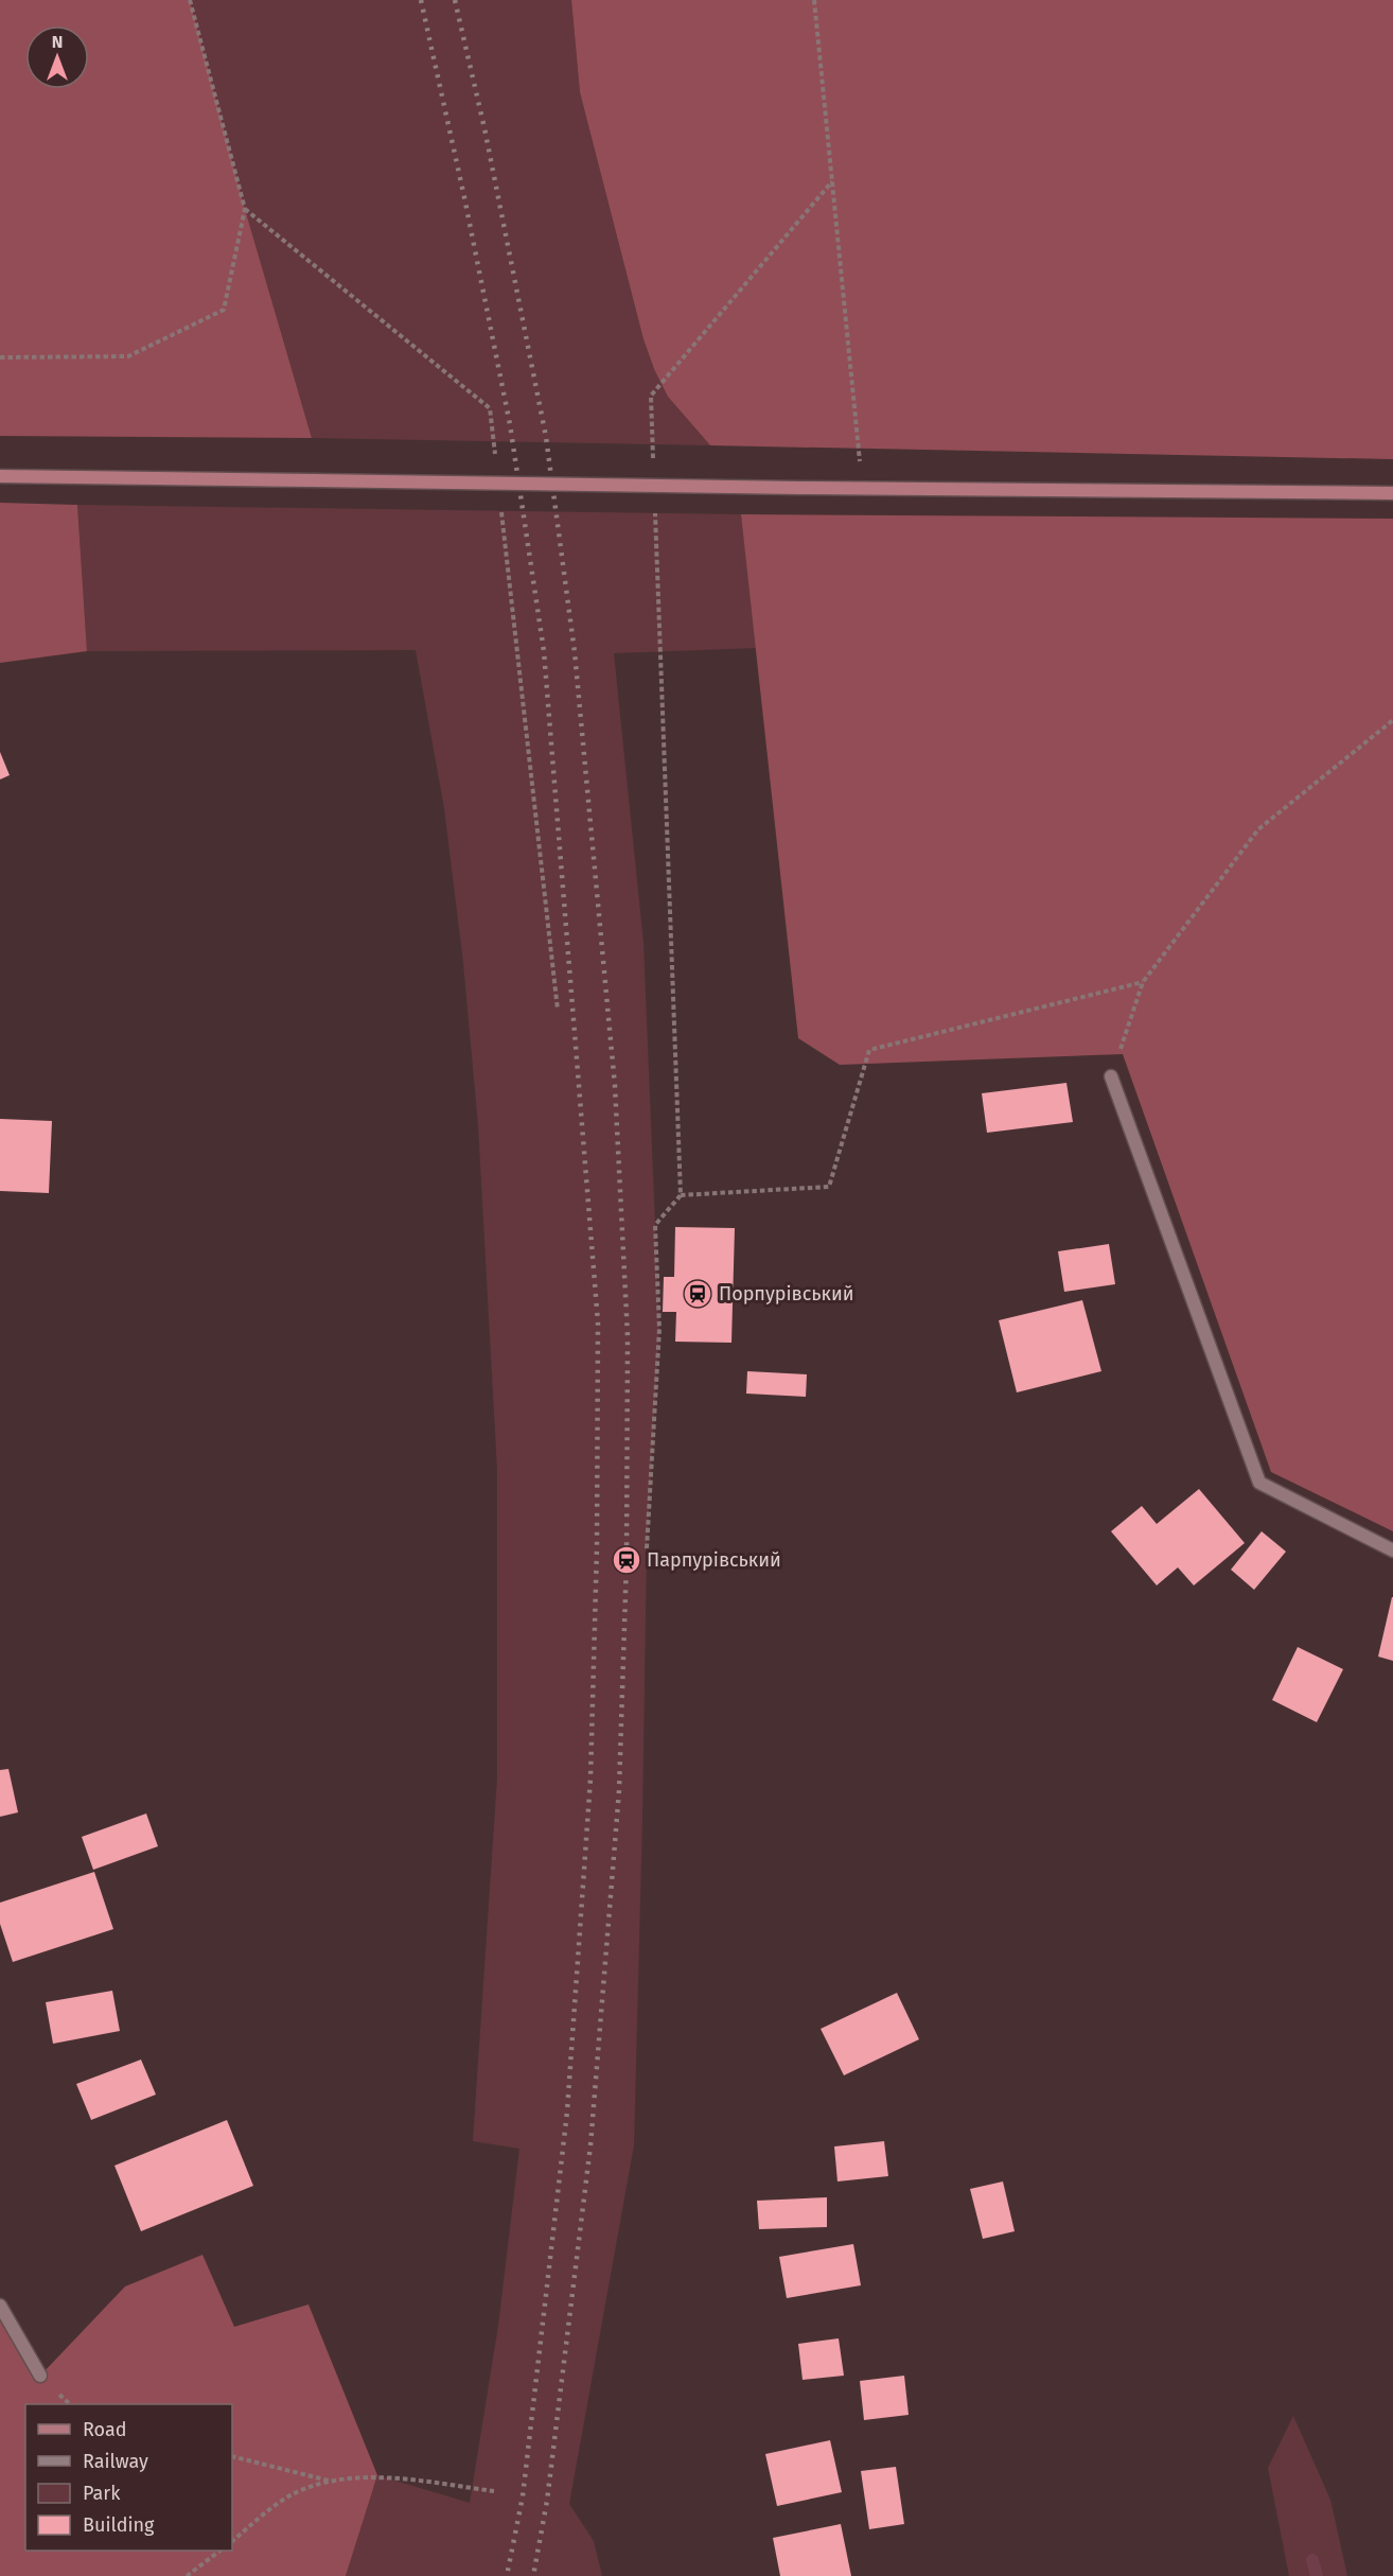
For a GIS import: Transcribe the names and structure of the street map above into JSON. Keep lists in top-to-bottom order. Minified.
{"places":{"station":["Порпурівський","Парпурівський"]},"legend":["Road","Railway","Park","Building"],"north":"top"}
